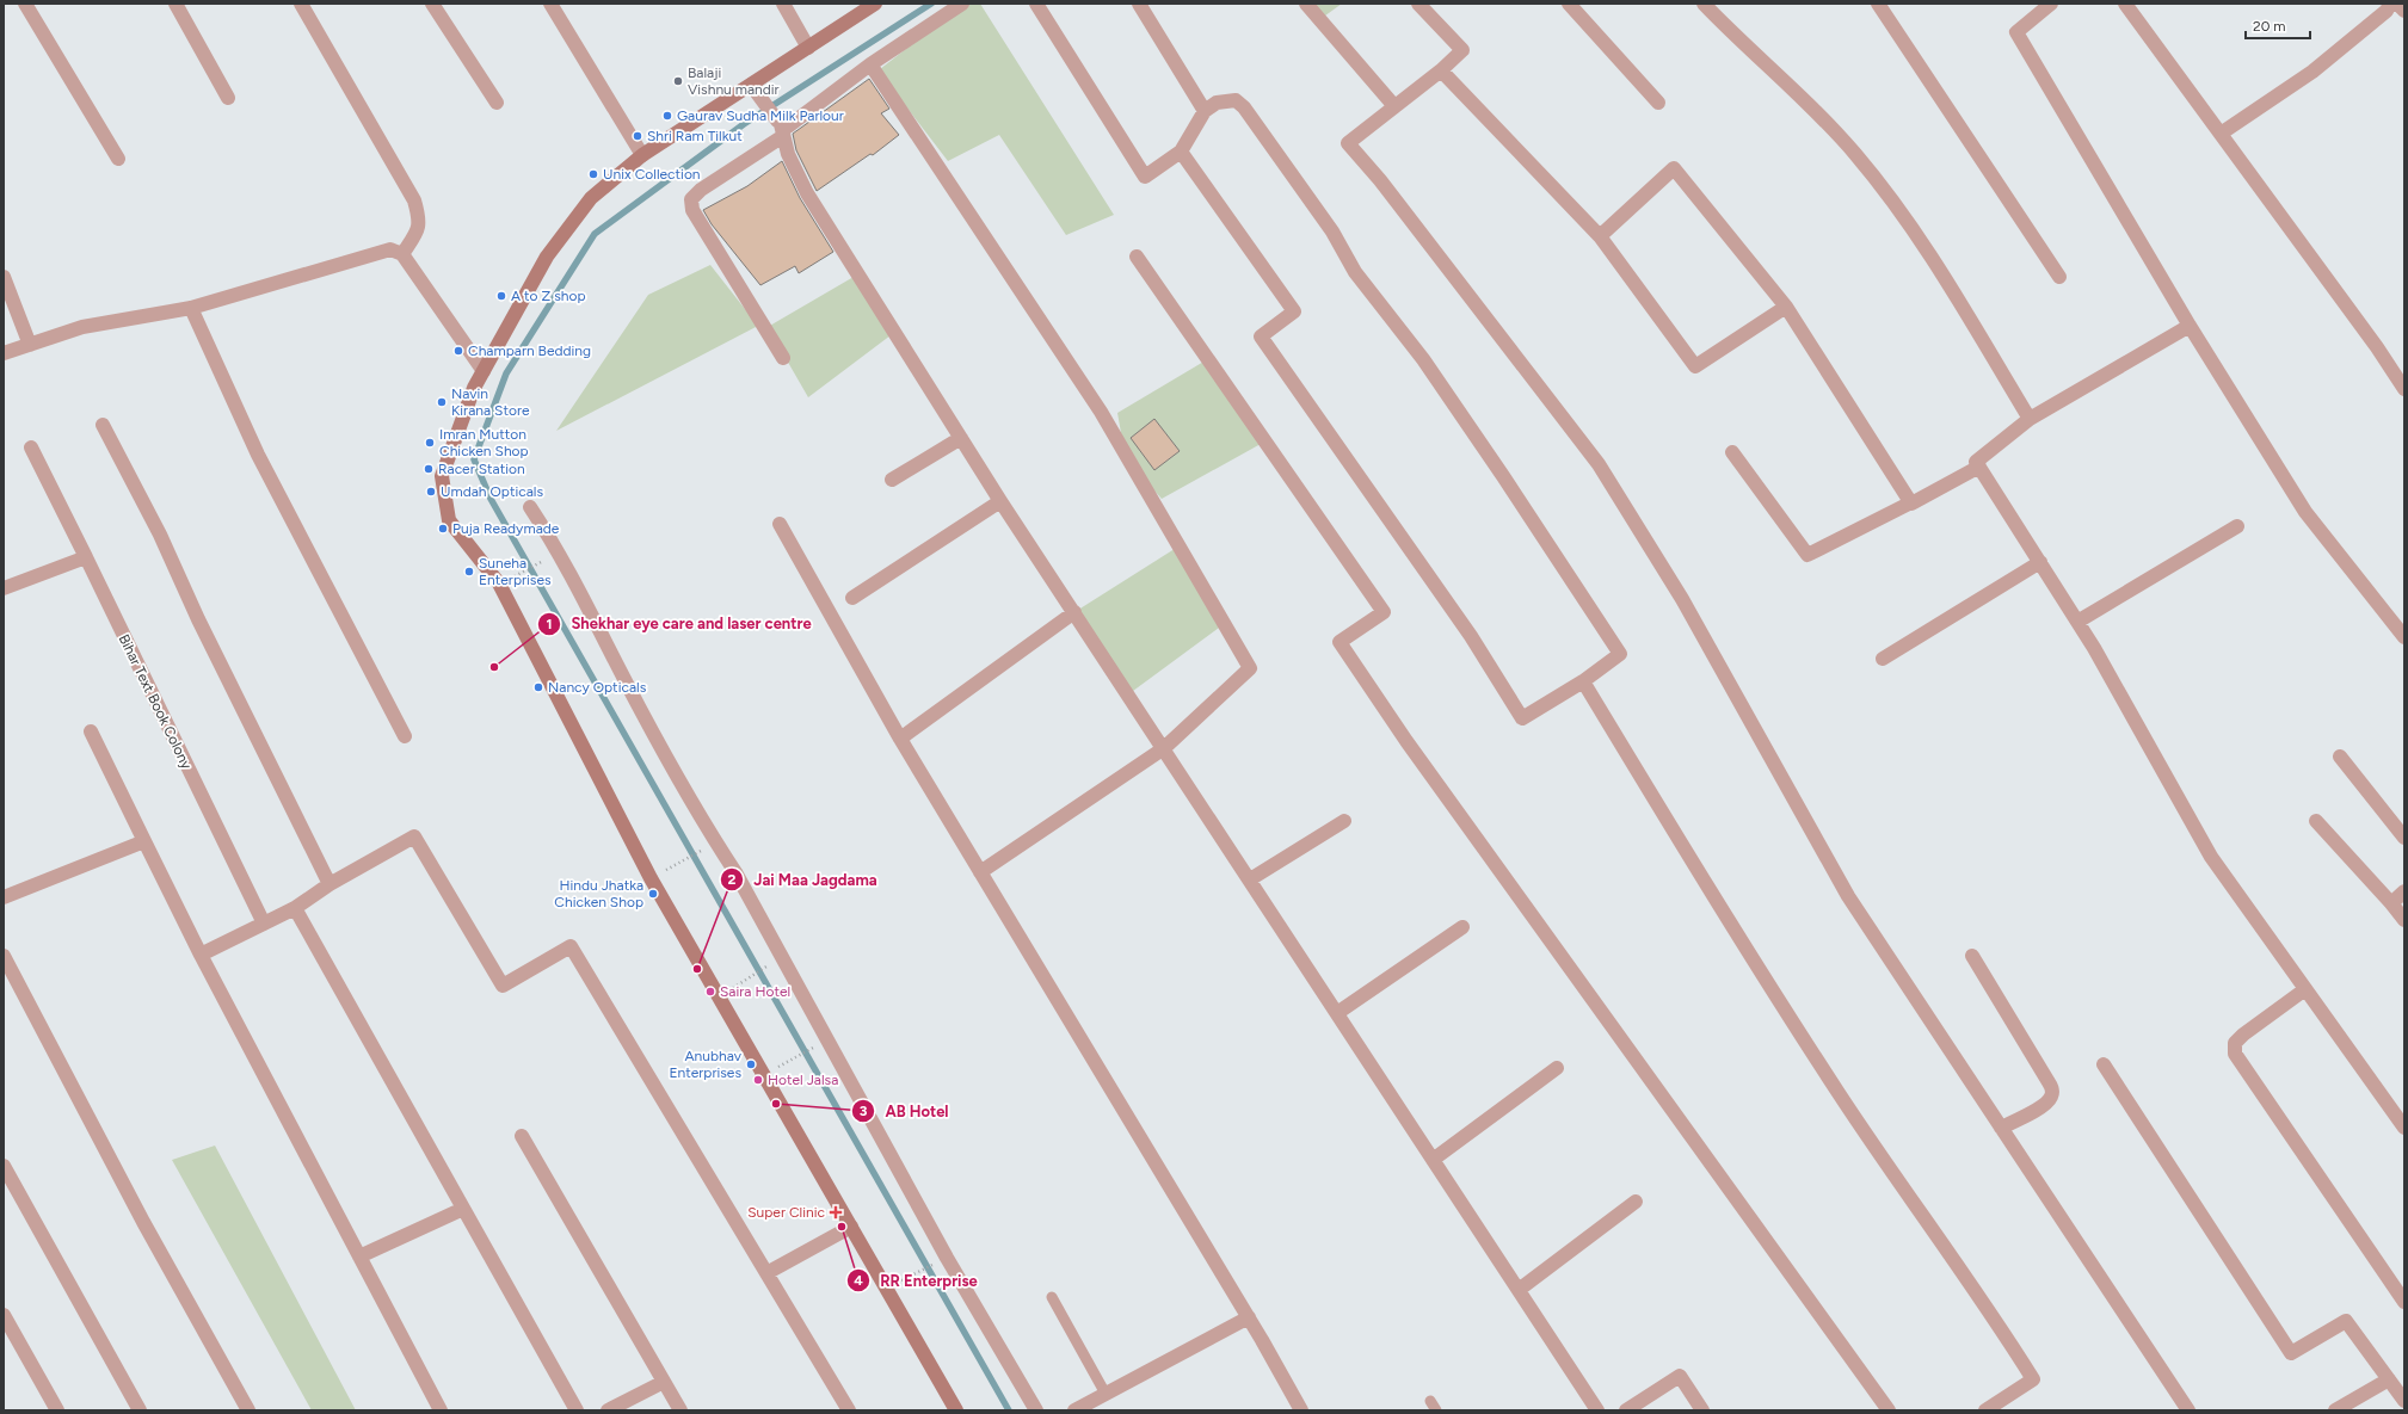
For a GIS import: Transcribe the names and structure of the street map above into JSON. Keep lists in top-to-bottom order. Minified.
{"streets":{"street":["Bihar Text Book Colony"]},"places":{"other":["Balaji Vishnu mandir","Gaurav Sudha Milk Parlour","Shri Ram Tilkut","Unix Collection","A to Z shop","Champarn Bedding","Navin Kirana Store","Imran Mutton Chicken Shop","Racer Station","Umdah Opticals","Puja Readymade","Suneha Enterprises","Shekhar eye care and laser centre","Nancy Opticals","Hindu Jhatka Chicken Shop","Jai Maa Jagdama","Saira Hotel","Anubhav Enterprises","Hotel Jalsa","AB Hotel","RR Enterprise"],"health":["Super Clinic"]},"scale_bar":"20 m"}
